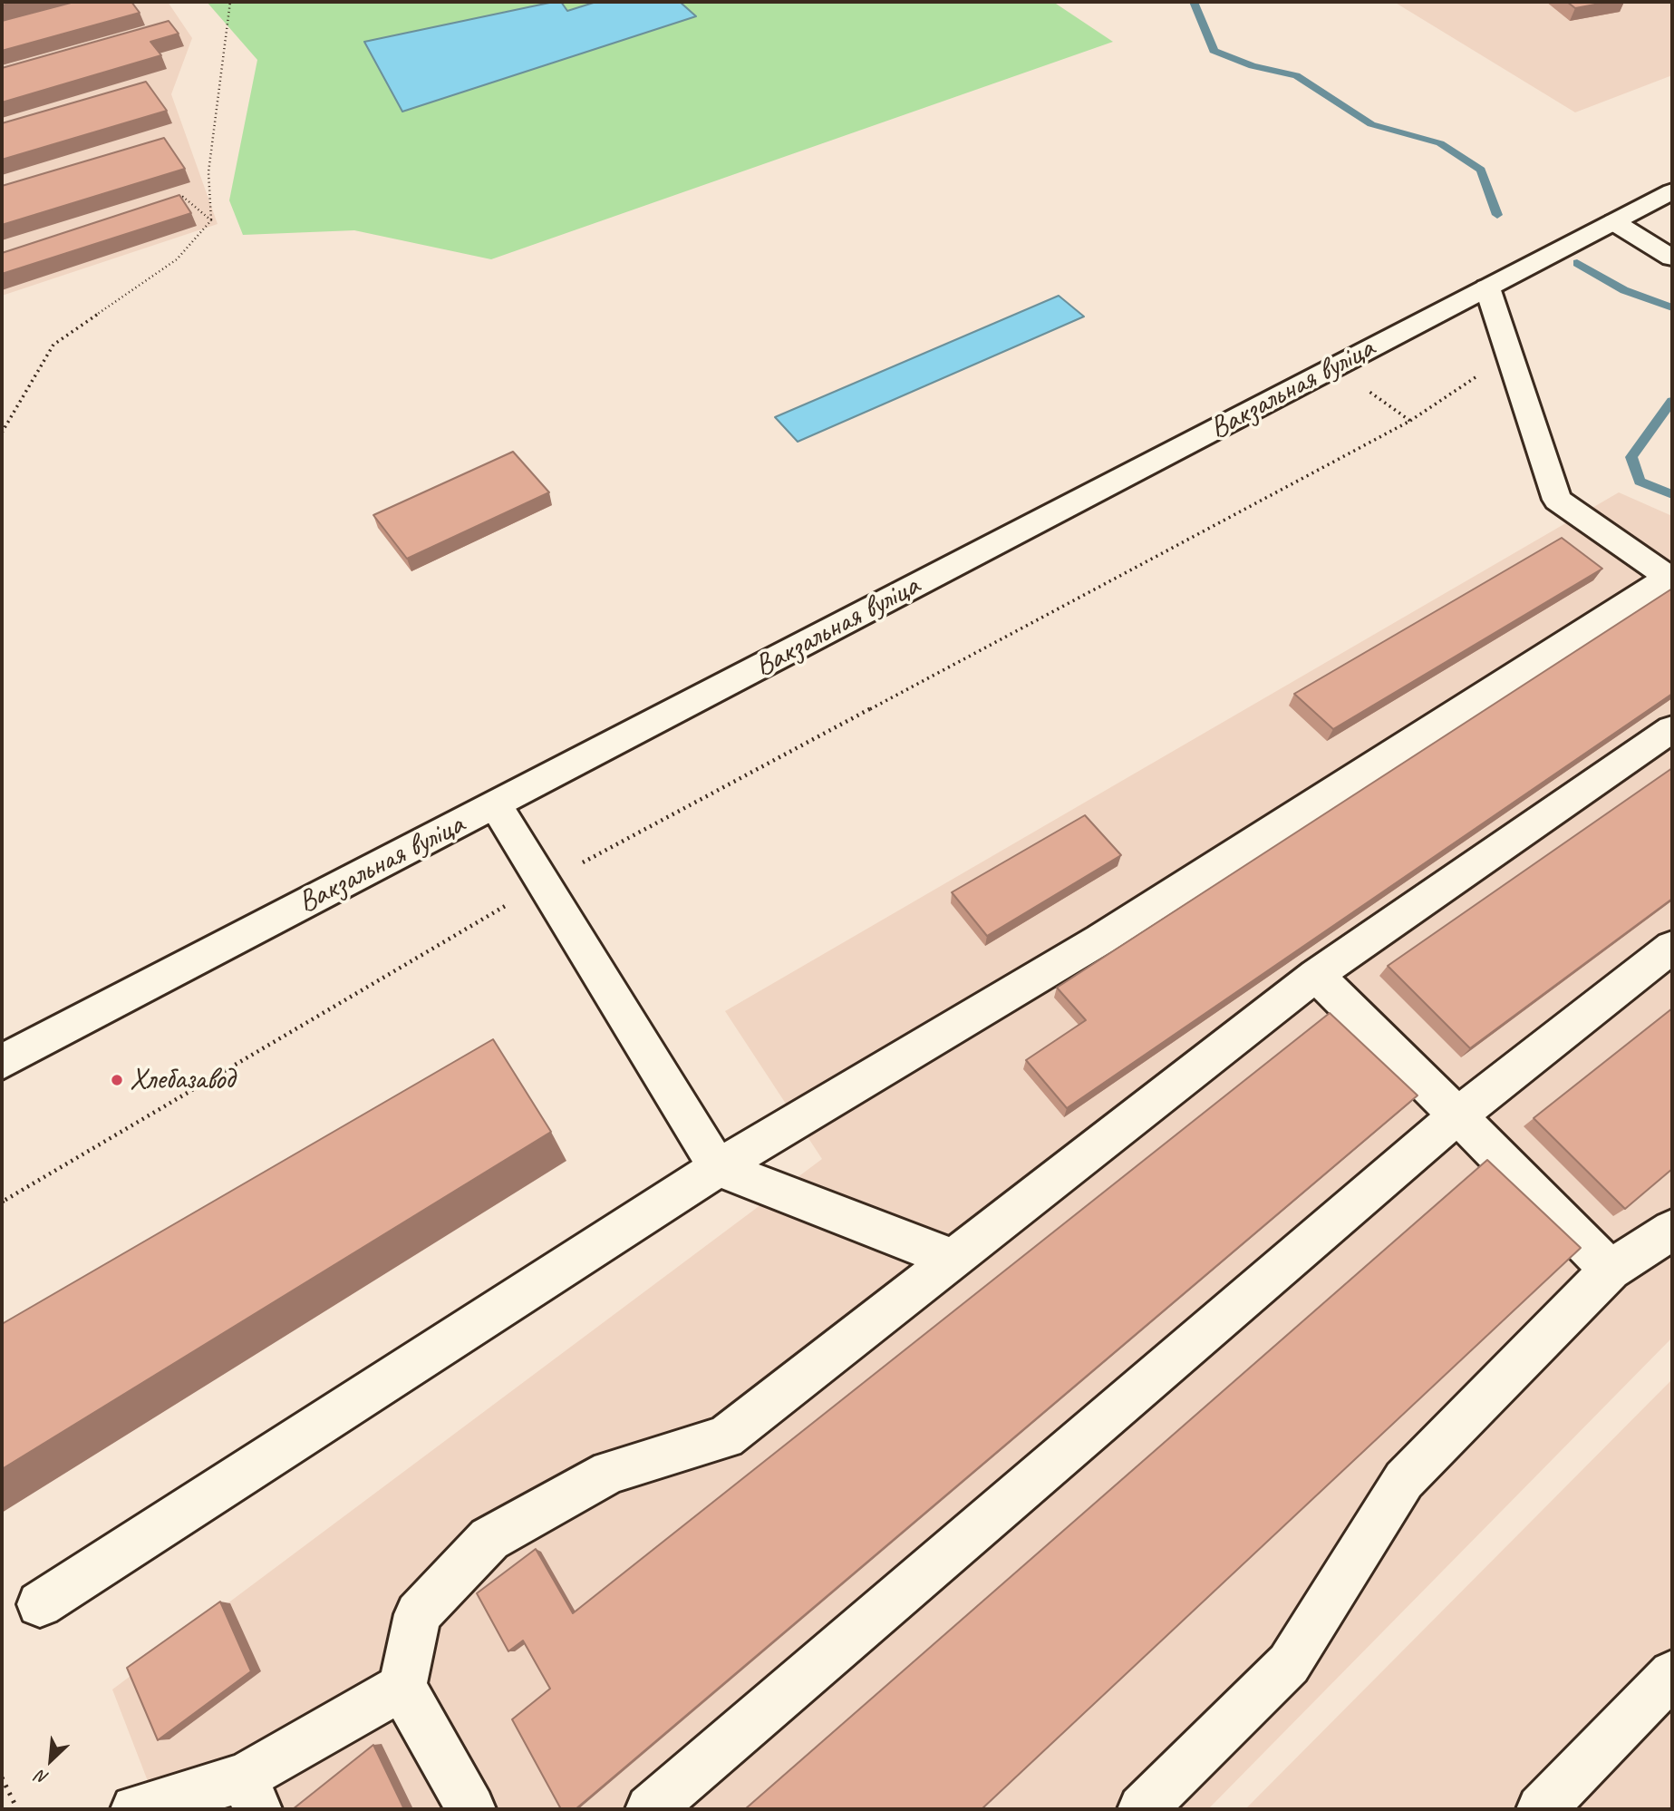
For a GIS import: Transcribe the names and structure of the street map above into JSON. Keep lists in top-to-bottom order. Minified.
{"streets":{"main road":["Вакзальная вуліца"]},"places":["Хлебазавод"],"north":"bottom left"}
